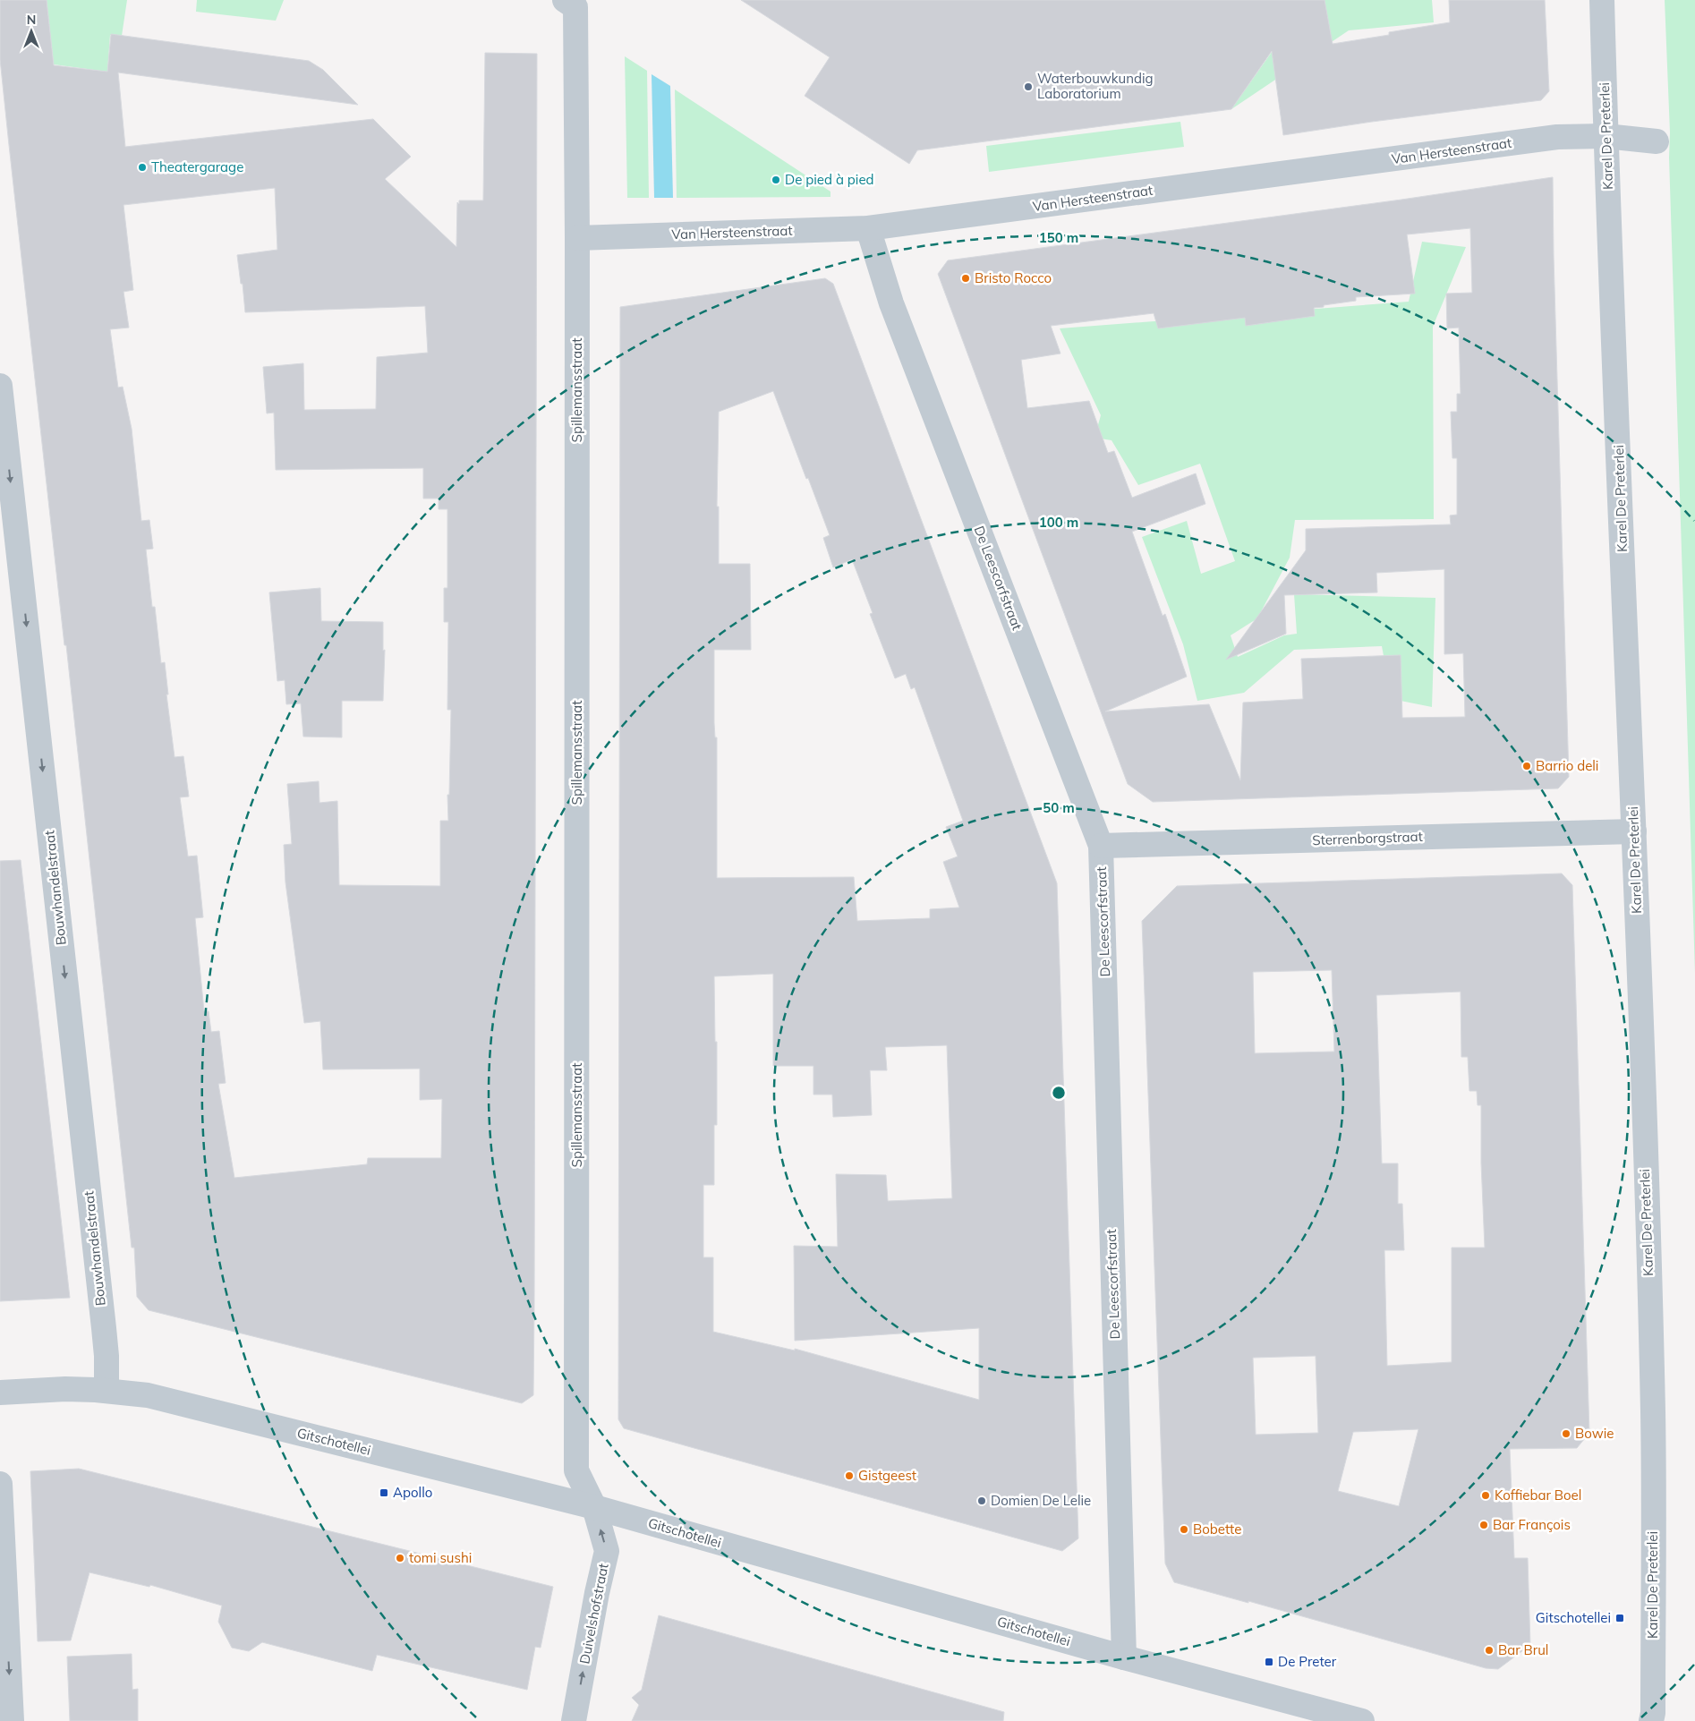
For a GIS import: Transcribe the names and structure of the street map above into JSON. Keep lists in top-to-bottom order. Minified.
{"streets":{"street":["Karel De Preterlei","Van Hersteenstraat","Spillemansstraat","De Leescorfstraat","Sterrenborgstraat","Bouwhandelstraat","Gitschotellei","Duivelshofstraat"]},"crossings":[["Karel De Preterlei","Van Hersteenstraat"],["Karel De Preterlei","Sterrenborgstraat"],["Van Hersteenstraat","Spillemansstraat"],["Van Hersteenstraat","De Leescorfstraat"],["Spillemansstraat","Gitschotellei"],["Spillemansstraat","Duivelshofstraat"],["De Leescorfstraat","Sterrenborgstraat"],["De Leescorfstraat","Gitschotellei"],["Bouwhandelstraat","Gitschotellei"],["Gitschotellei","Duivelshofstraat"]],"one_way":["Bouwhandelstraat","Duivelshofstraat"],"places":{"other":["Waterbouwkundig Laboratorium","Theatergarage","De pied à pied","Bristo Rocco","Barrio deli","Bowie","Gistgeest","Koffiebar Boel","Domien De Lelie","Bar François","Bobette","tomi sushi","Bar Brul"],"transit":["Apollo","Gitschotellei","De Preter"]},"north":"top","rings":["150 m","100 m","50 m"]}
